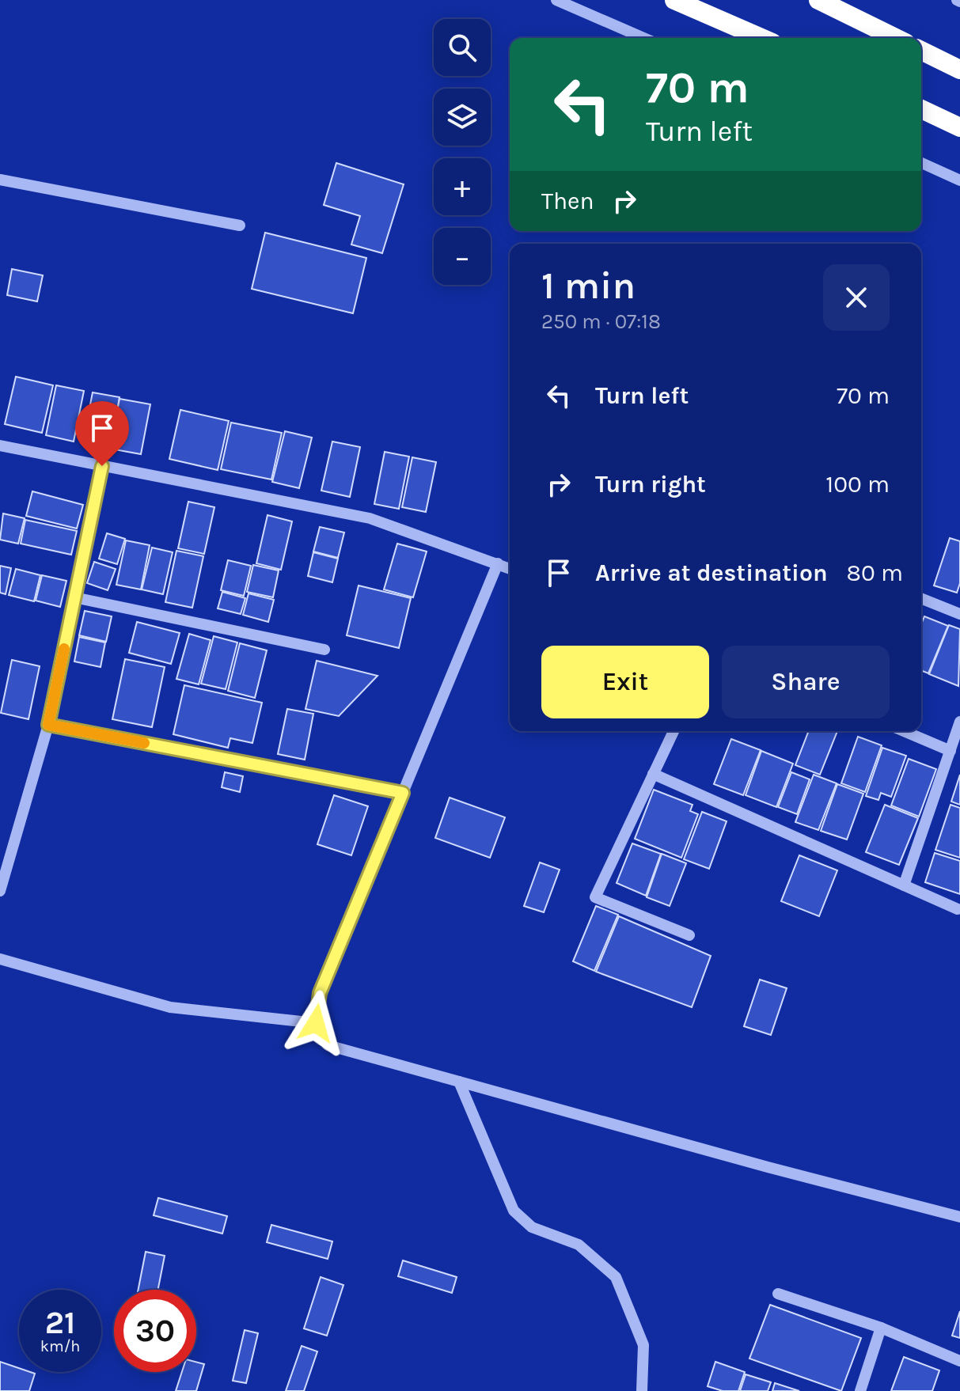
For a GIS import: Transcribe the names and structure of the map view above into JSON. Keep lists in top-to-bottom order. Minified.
{"page":{"map_buttons":["+","−"],"turn":["70 m","Turn left"],"then":"Then","heading":["1 min","250 m · 07:18"],"list":[{"name":"Turn left","value":"70 m"},{"name":"Turn right","value":"100 m"},{"name":"Arrive at destination","value":"80 m"}],"buttons":["Exit","Share"],"speed":"21 km/h","limit":"30"}}
